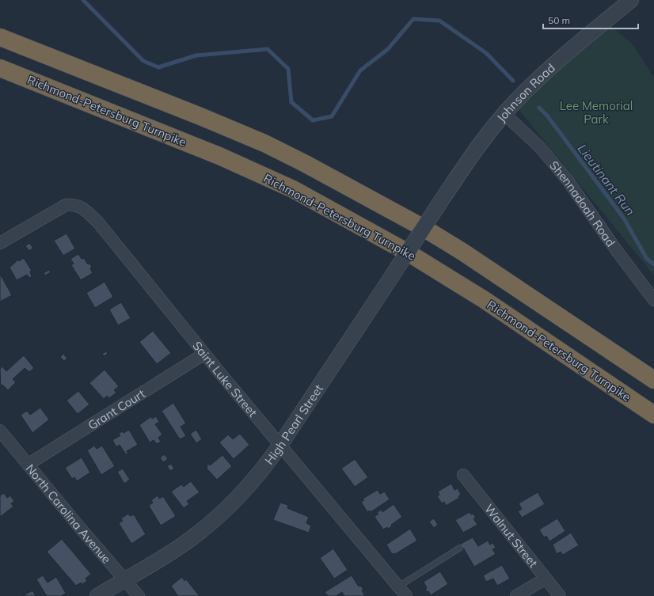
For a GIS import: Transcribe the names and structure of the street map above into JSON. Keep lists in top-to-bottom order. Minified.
{"streets":{"highway":["Richmond-Petersburg Turnpike"],"street":["Johnson Road","Shennadoah Road","Saint Luke Street","Grant Court","High Pearl Street","North Carolina Avenue","Walnut Street"]},"crossings":[["Johnson Road","Shennadoah Road"],["Johnson Road","High Pearl Street"],["Saint Luke Street","Grant Court"],["Saint Luke Street","High Pearl Street"],["Grant Court","North Carolina Avenue"],["High Pearl Street","North Carolina Avenue"]],"water":["Lieutinant Run"],"parks":["Lee Memorial Park"],"scale_bar":"50 m"}
